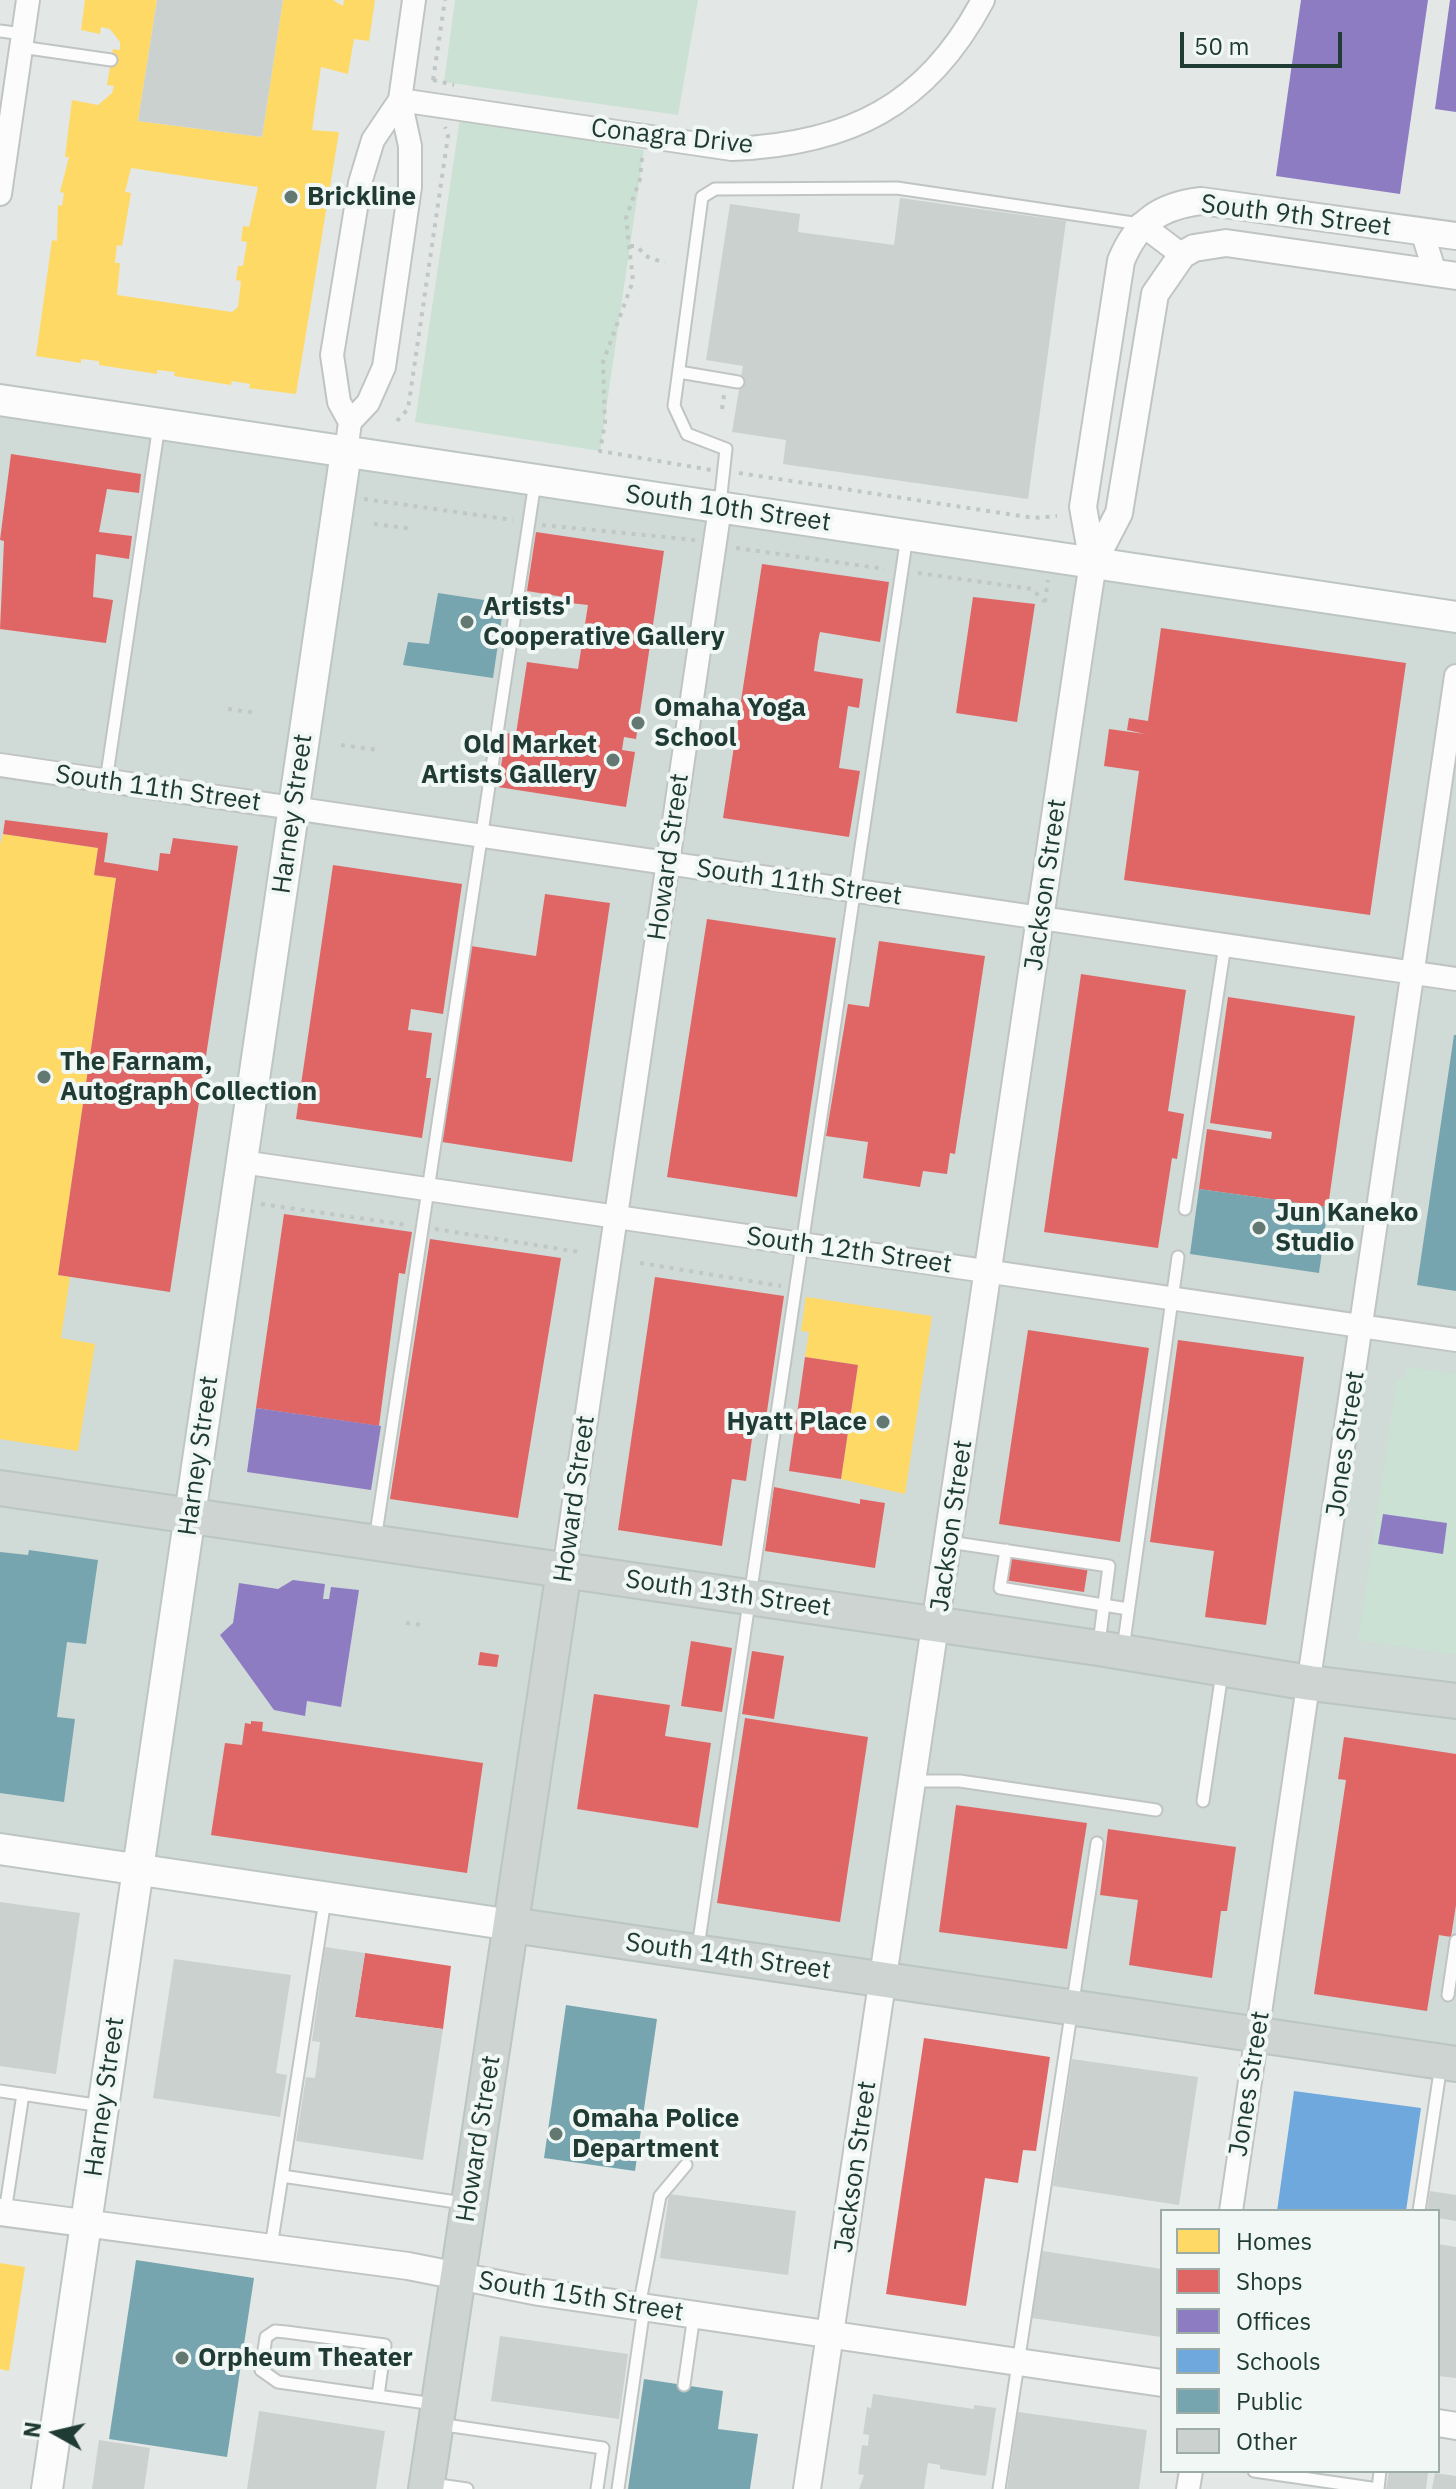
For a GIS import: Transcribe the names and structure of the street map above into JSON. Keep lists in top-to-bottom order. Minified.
{"streets":{"main road":["South 10th Street","Harney Street","Howard Street","South 13th Street","South 14th Street"],"street":["Conagra Drive","South 9th Street","South 11th Street","Jackson Street","South 12th Street","Jones Street","South 15th Street"]},"crossings":[["Conagra Drive","Harney Street"],["South 9th Street","Jackson Street"],["South 10th Street","Harney Street"],["South 10th Street","Howard Street"],["South 10th Street","Jackson Street"],["South 11th Street","Harney Street"],["South 11th Street","Howard Street"],["South 11th Street","Jackson Street"],["South 11th Street","Jones Street"],["Harney Street","South 12th Street"],["Harney Street","South 13th Street"],["Harney Street","South 14th Street"],["Harney Street","South 15th Street"],["Howard Street","South 12th Street"],["Howard Street","South 13th Street"],["Howard Street","South 14th Street"],["Howard Street","South 15th Street"],["Jackson Street","South 12th Street"],["Jackson Street","South 13th Street"],["Jackson Street","South 14th Street"],["Jackson Street","South 15th Street"],["South 12th Street","Jones Street"],["Jones Street","South 13th Street"],["Jones Street","South 14th Street"]],"places":["Brickline","Artists' Cooperative Gallery","Omaha Yoga School","Old Market Artists Gallery","The Farnam, Autograph Collection","Jun Kaneko Studio","Hyatt Place","Omaha Police Department","Orpheum Theater"],"legend":["Homes","Shops","Offices","Schools","Public","Other"],"scale_bar":"50 m","north":"left"}
